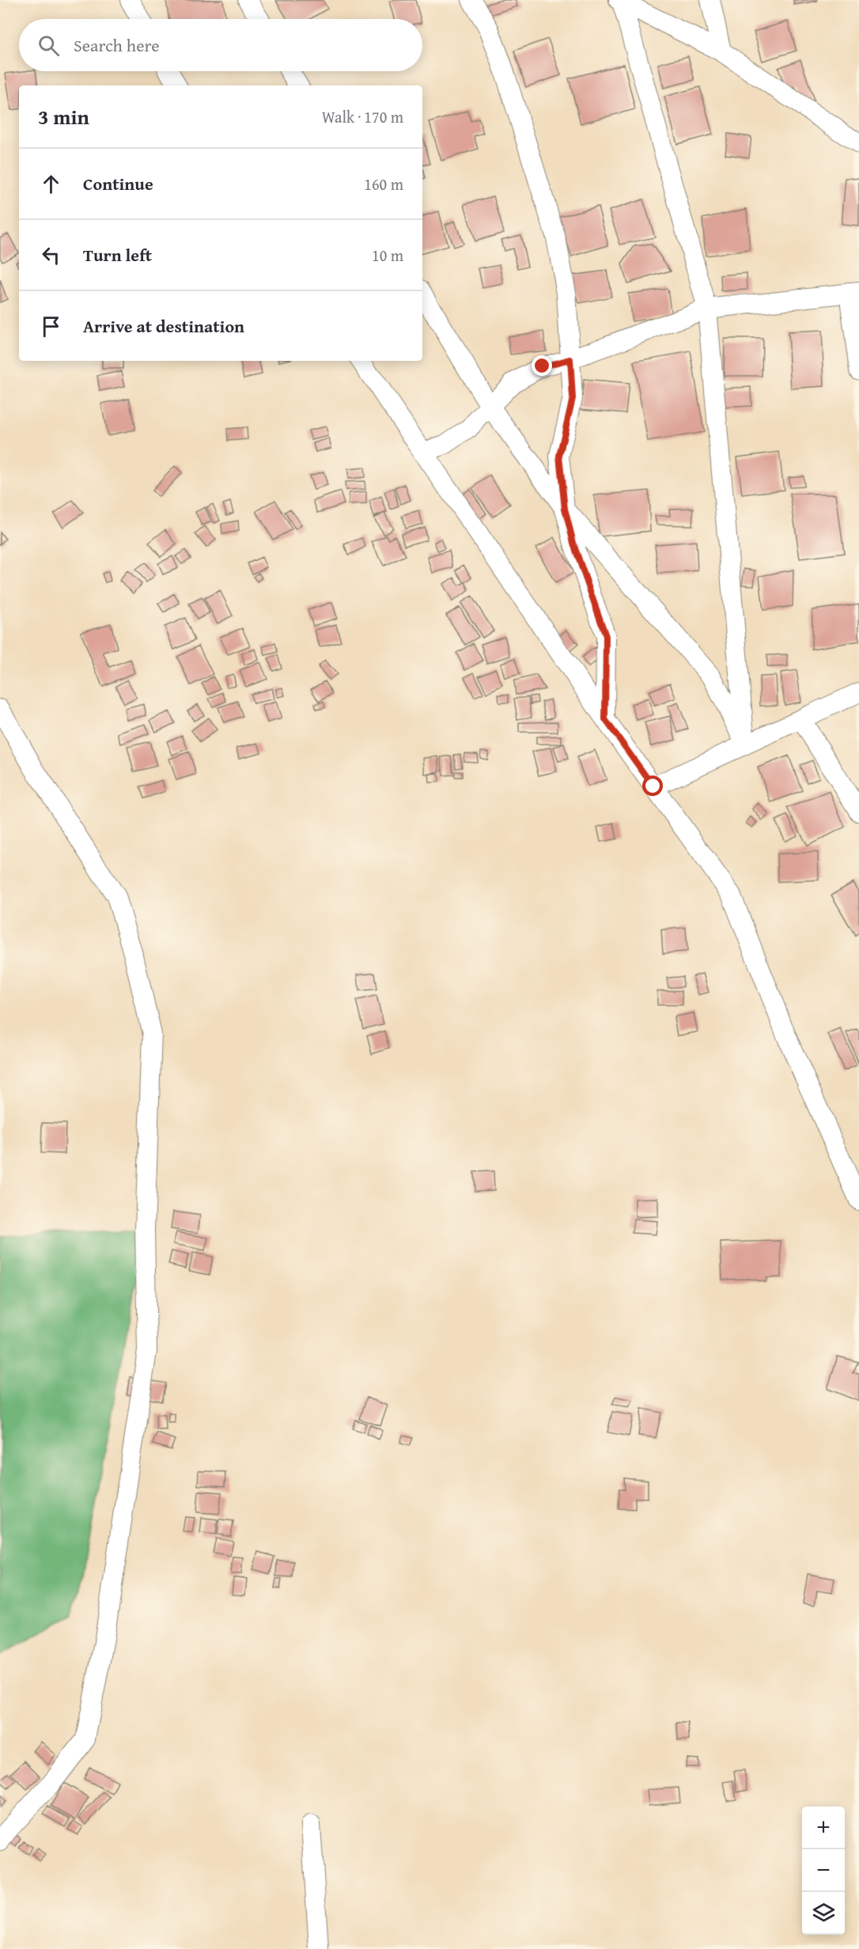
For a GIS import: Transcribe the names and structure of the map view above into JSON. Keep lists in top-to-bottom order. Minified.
{"page":{"search":"Search here","heading":["3 min","Walk · 170 m"],"list":[["Continue","160 m"],["Turn left","10 m"],"Arrive at destination"],"map_buttons":["+","−"]}}
